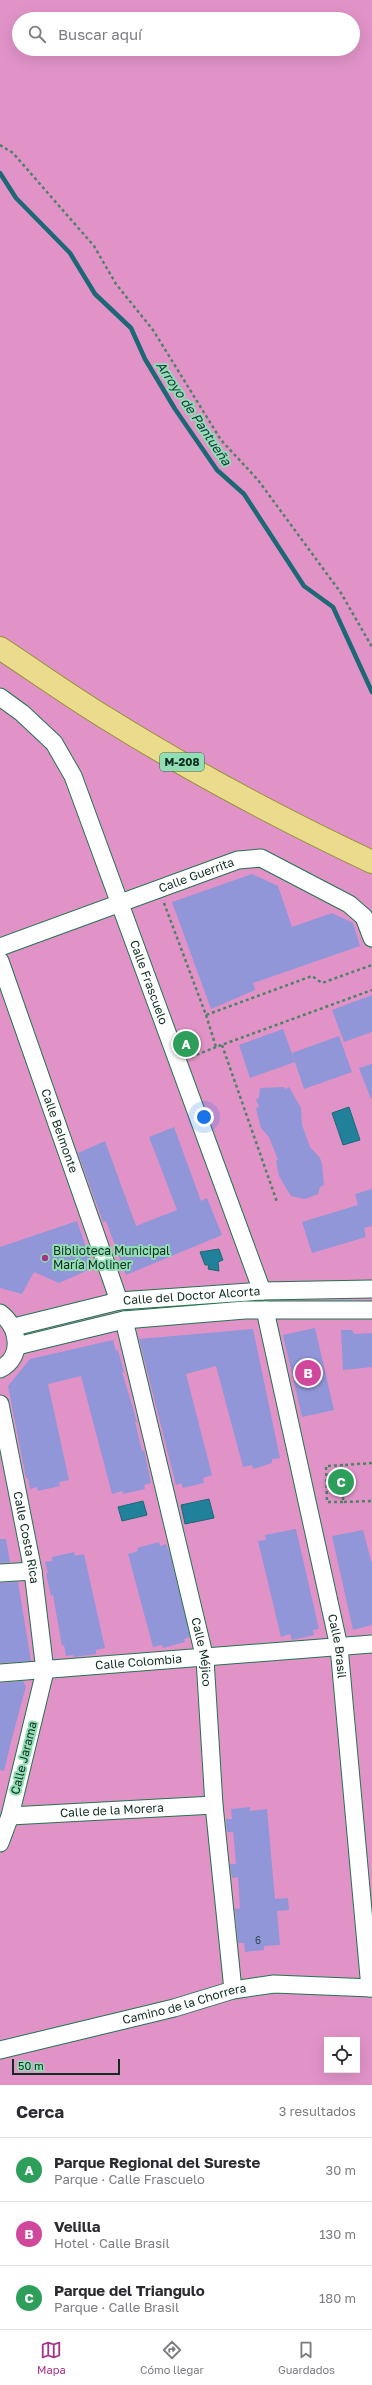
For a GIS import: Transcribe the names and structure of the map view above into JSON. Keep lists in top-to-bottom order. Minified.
{"streets":{"main road":["M-208"],"street":["Calle Guerrita","Calle Frascuelo","Calle Belmonte","Calle del Doctor Alcorta","Calle Costa Rica","Calle Brasil","Calle Méjico","Calle Colombia","Calle Jarama","Calle de la Morera","Camino de la Chorrera"]},"crossings":[["Calle Guerrita","Calle Frascuelo"],["Calle Frascuelo","Calle del Doctor Alcorta"],["Calle Belmonte","Calle del Doctor Alcorta"],["Calle del Doctor Alcorta","Calle Brasil"],["Calle del Doctor Alcorta","Calle Méjico"],["Calle Costa Rica","Calle Colombia"],["Calle Costa Rica","Calle Jarama"],["Calle Brasil","Calle Colombia"],["Calle Brasil","Camino de la Chorrera"],["Calle Méjico","Calle Colombia"],["Calle Méjico","Calle de la Morera"],["Calle Méjico","Camino de la Chorrera"],["Calle Colombia","Calle Jarama"],["Calle Jarama","Calle de la Morera"]],"water":["Arroyo de Pantueña"],"places":["Biblioteca Municipal María Moliner"],"house_numbers":["6"],"scale_bar":"50 m","page":{"search":"Buscar aquí","pins":["A","B","C"],"scale":"50 m","heading":["Cerca","3 resultados"],"list":[{"mark":"A","name":"Parque Regional del Sureste","note":"Parque · Calle Frascuelo","value":"30 m"},{"mark":"B","name":"Velilla","note":"Hotel · Calle Brasil","value":"130 m"},{"mark":"C","name":"Parque del Triangulo","note":"Parque · Calle Brasil","value":"180 m"}],"nav":["Mapa","Cómo llegar","Guardados"]}}
